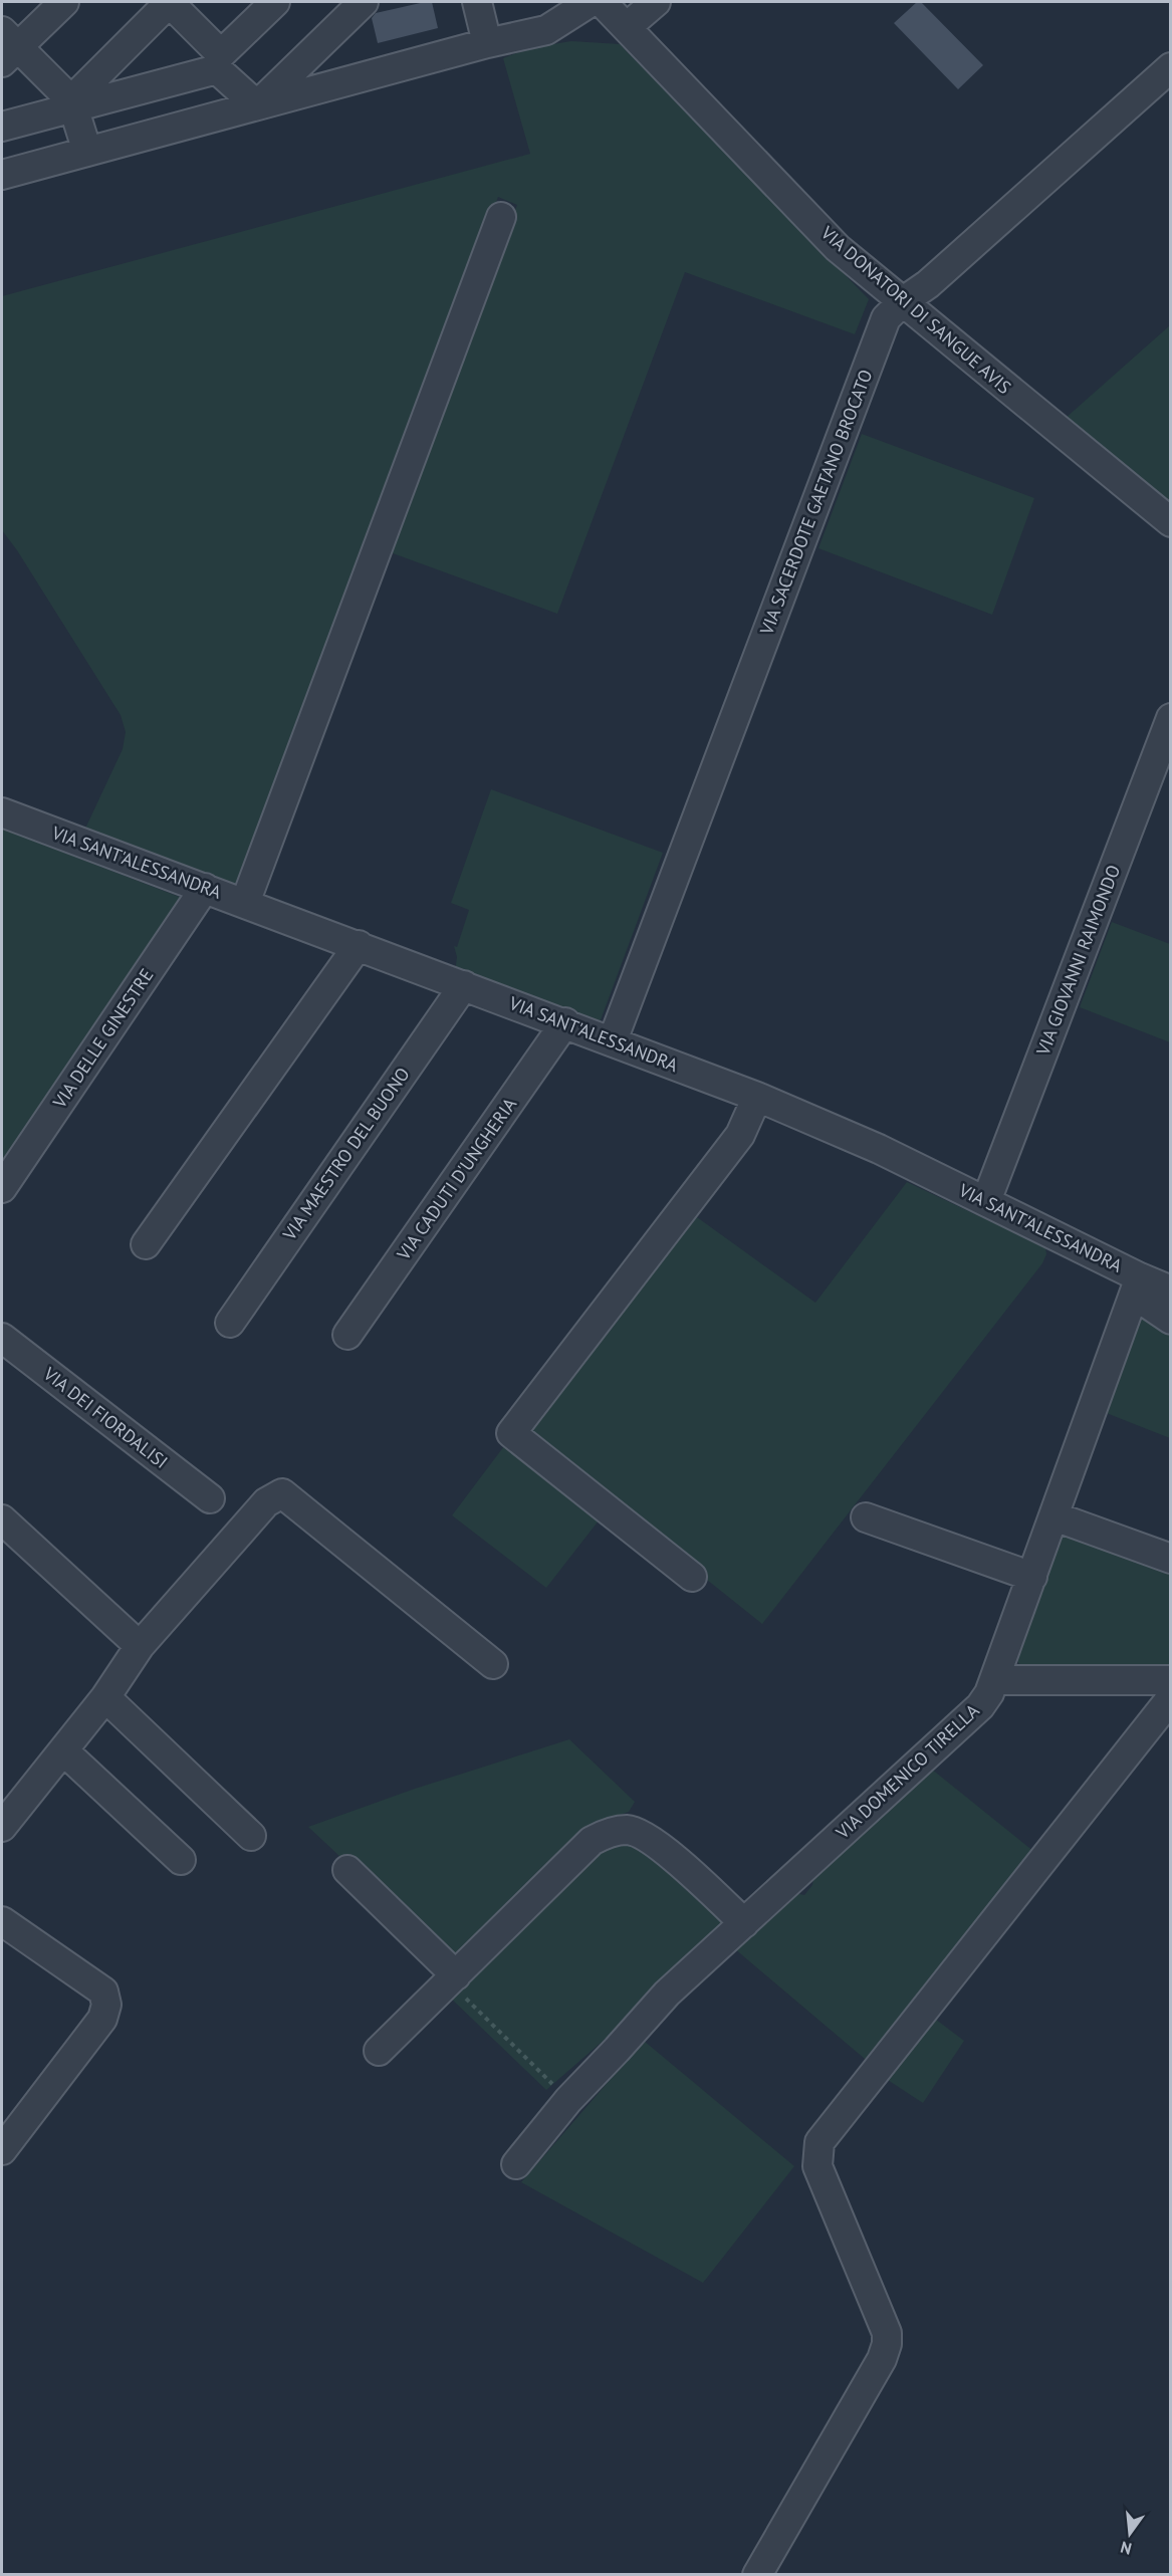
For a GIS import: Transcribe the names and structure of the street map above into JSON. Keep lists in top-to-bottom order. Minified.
{"streets":{"street":["VIA DONATORI DI SANGUE AVIS","VIA SACERDOTE GAETANO BROCATO","VIA SANT'ALESSANDRA","VIA GIOVANNI RAIMONDO","VIA DELLE GINESTRE","VIA MAESTRO DEL BUONO","VIA CADUTI D'UNGHERIA","VIA DEI FIORDALISI","VIA DOMENICO TIRELLA"]},"crossings":[["VIA DONATORI DI SANGUE AVIS","VIA SACERDOTE GAETANO BROCATO"],["VIA SACERDOTE GAETANO BROCATO","VIA SANT'ALESSANDRA"],["VIA SANT'ALESSANDRA","VIA GIOVANNI RAIMONDO"],["VIA SANT'ALESSANDRA","VIA DELLE GINESTRE"],["VIA SANT'ALESSANDRA","VIA MAESTRO DEL BUONO"],["VIA SANT'ALESSANDRA","VIA CADUTI D'UNGHERIA"],["VIA SANT'ALESSANDRA","VIA DOMENICO TIRELLA"]],"north":"bottom"}
